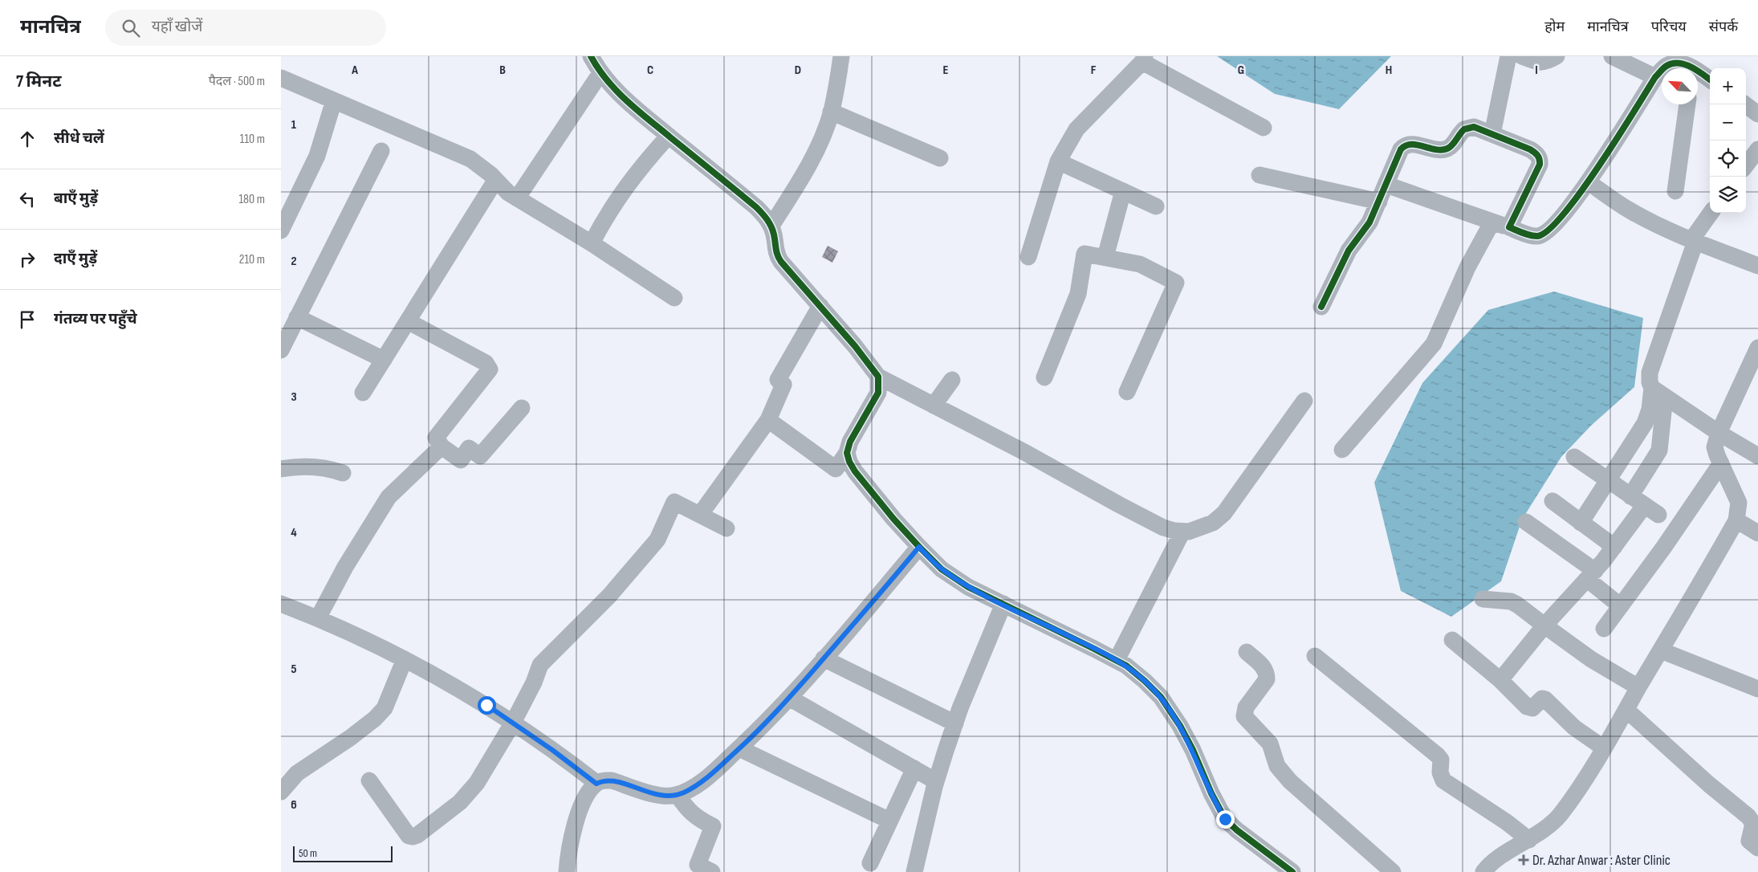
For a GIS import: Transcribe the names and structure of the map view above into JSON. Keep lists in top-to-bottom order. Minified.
{"places":{"health":["Dr. Azhar Anwar : Aster Clinic"]},"scale_bar":"50 m","north":"top left","page":{"header":"मानचित्र","search":"यहाँ खोजें","nav":["होम","मानचित्र","परिचय","संपर्क"],"heading":["7 मिनट","पैदल · 500 m"],"map_buttons":["+","−"],"list":[["सीधे चलें","110 m"],["बाएँ मुड़ें","180 m"],["दाएँ मुड़ें","210 m"],"गंतव्य पर पहुँचे"],"scale":"50 m"},"grid":{"columns":["A","B","C","D","E","F","G","H","I"],"rows":["1","2","3","4","5","6"]}}
